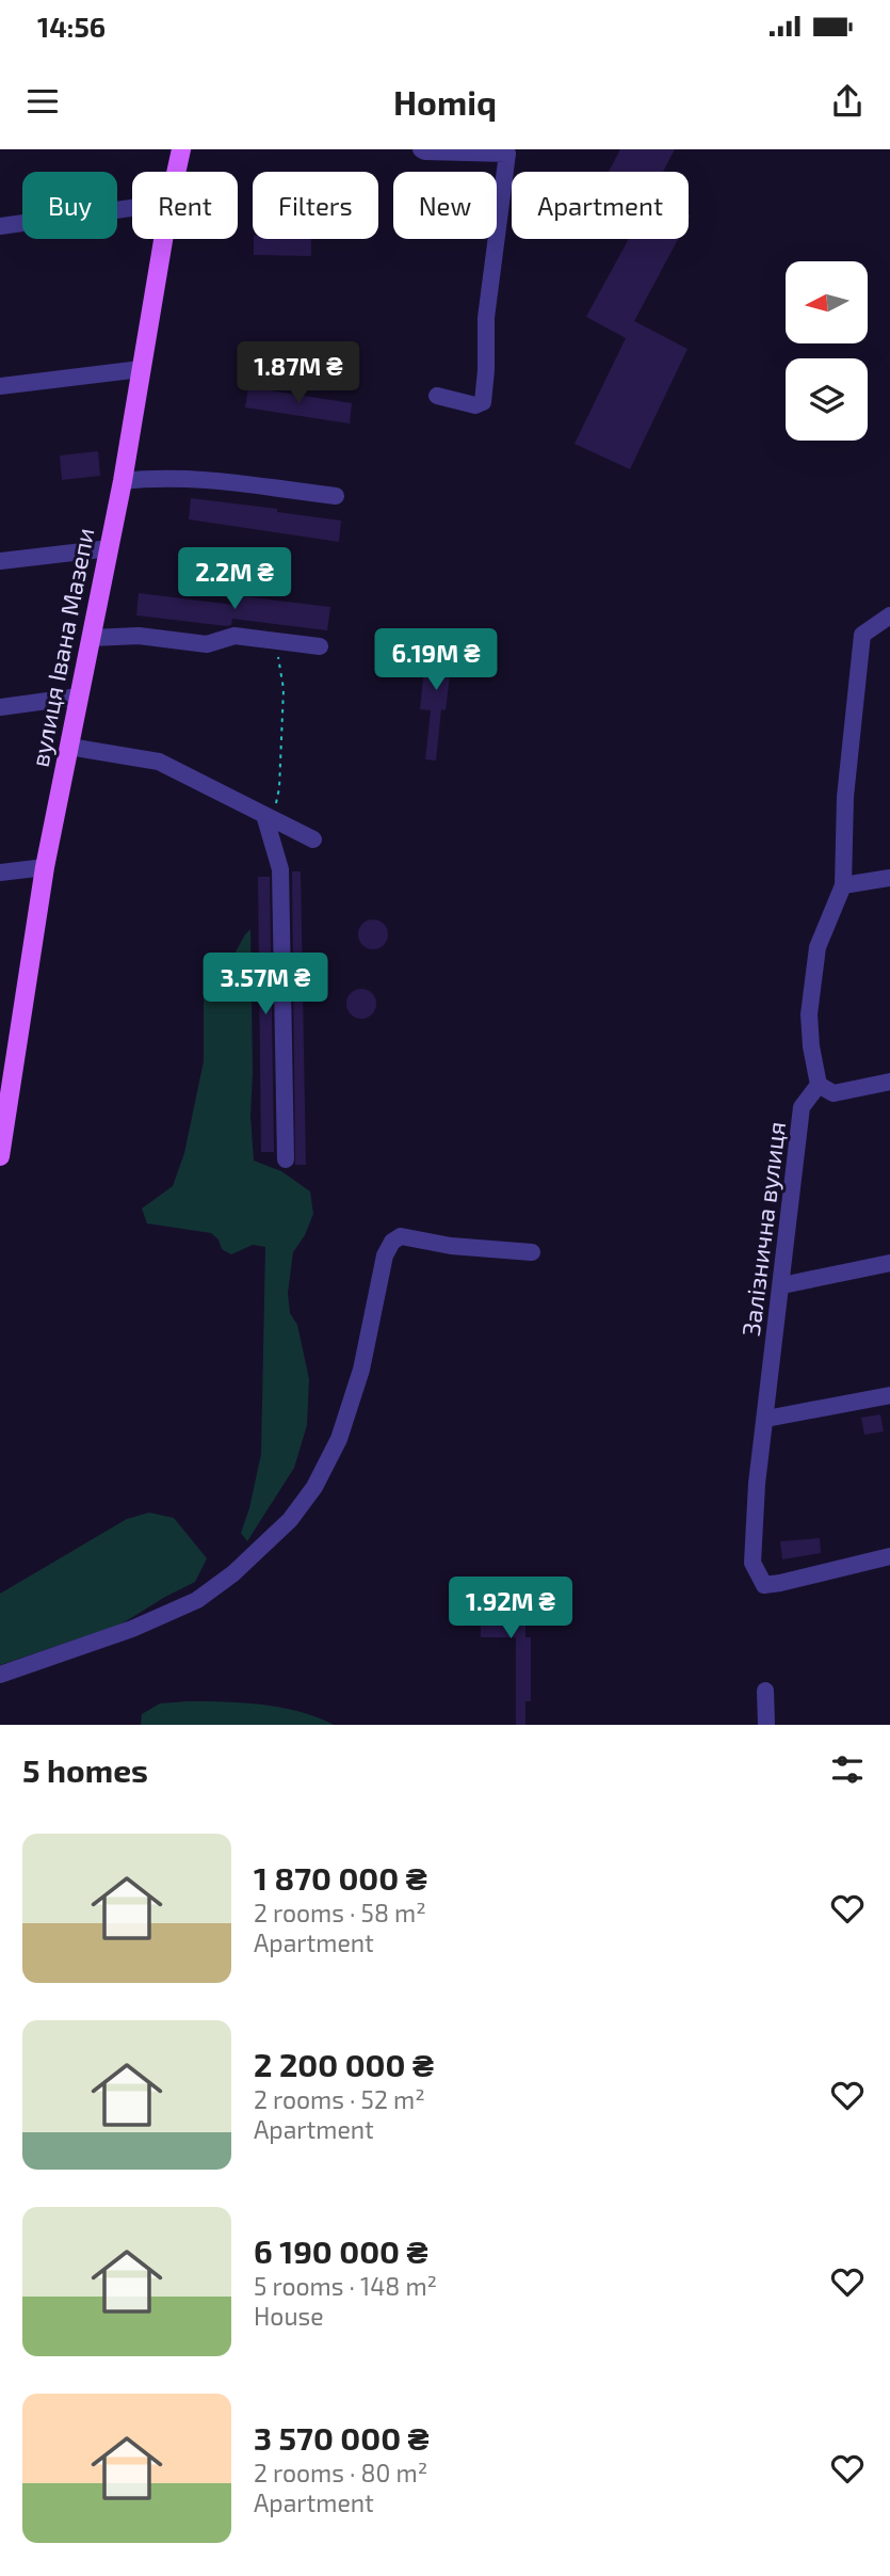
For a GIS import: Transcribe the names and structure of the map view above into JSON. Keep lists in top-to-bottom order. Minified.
{"streets":{"main road":["вулиця Івана Мазепи"],"street":["Залізнична вулиця"]},"north":"left","page":{"status":"14:56","header":"Homiq","chip":["Buy","Rent","Filters","New","Apartment"],"price":["1.87M ₴","2.2M ₴","6.19M ₴","3.57M ₴","1.92M ₴"],"heading":"5 homes","list":[{"name":"1 870 000 ₴","note":"2 rooms · 58 m² · Apartment"},{"name":"2 200 000 ₴","note":"2 rooms · 52 m² · Apartment"},{"name":"6 190 000 ₴","note":"5 rooms · 148 m² · House"},{"name":"3 570 000 ₴","note":"2 rooms · 80 m² · Apartment"}]}}
